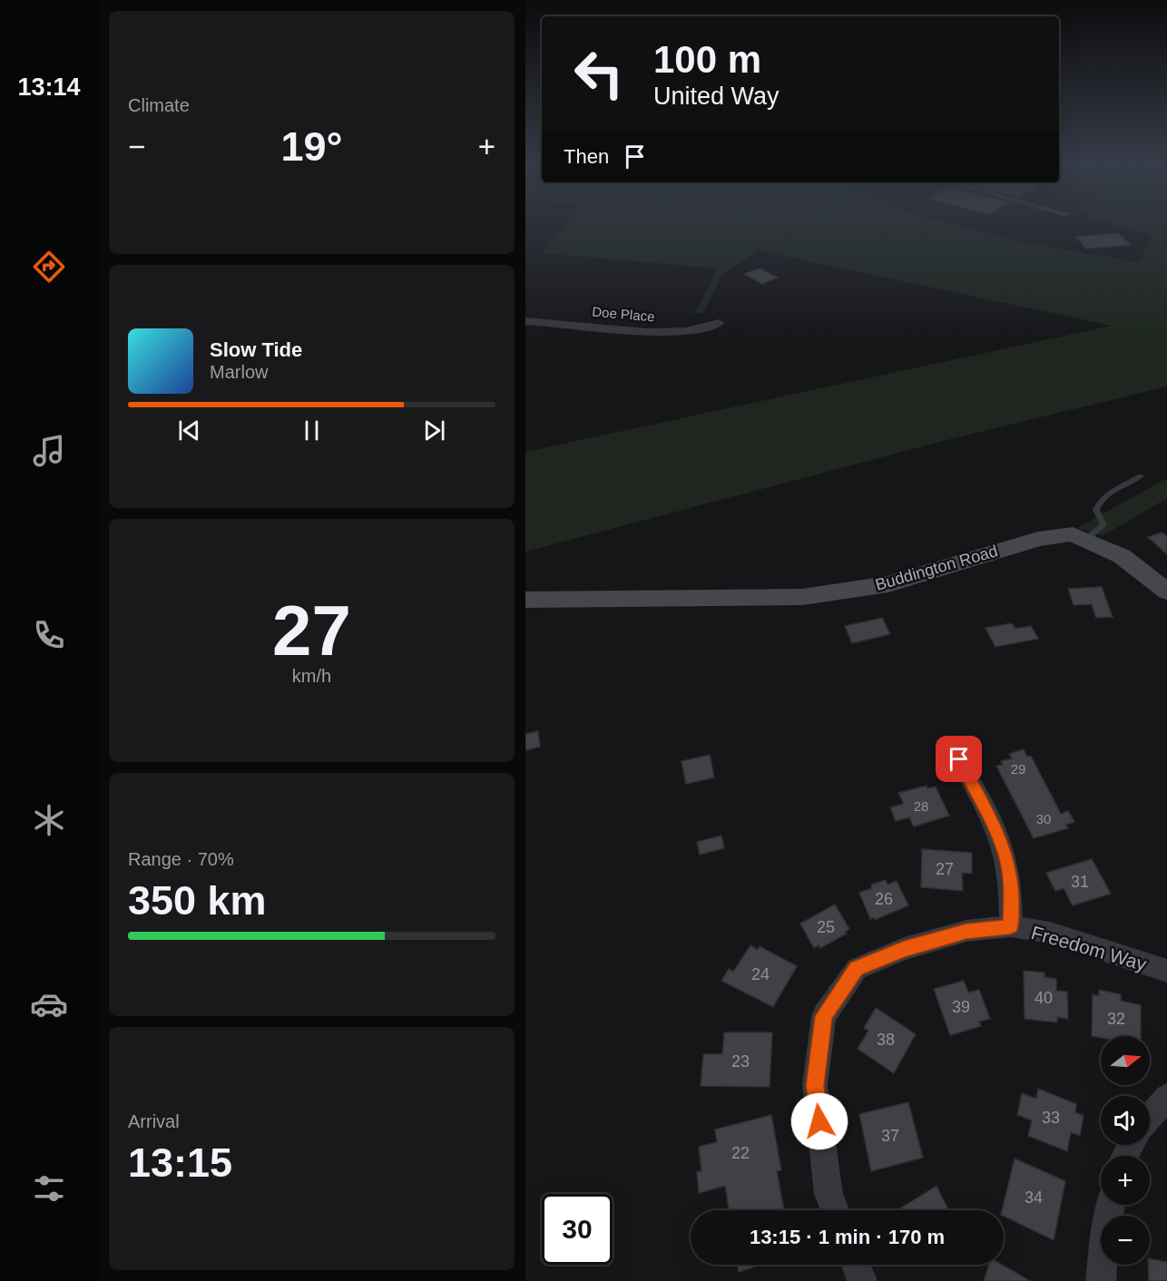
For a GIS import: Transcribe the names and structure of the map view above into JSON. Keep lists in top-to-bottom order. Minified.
{"streets":{"street":["Doe Place","Buddington Road","Freedom Way"]},"house_numbers":["29","28","30","27","31","26","25","24","40","39","32","38","23","33","37","22","34"],"north":"right","page":{"tabs":"13:14","tile":["Climate",["27","km/h"],["Range · 70%","350 km"],["Arrival","13:15"]],"turn":["100 m","United Way"],"heat":["−","19°","+"],"then":"Then","song":["Slow Tide","Marlow"],"map_buttons":["+","−"],"limit":"30","trip":"13:15 · 1 min · 170 m"}}
